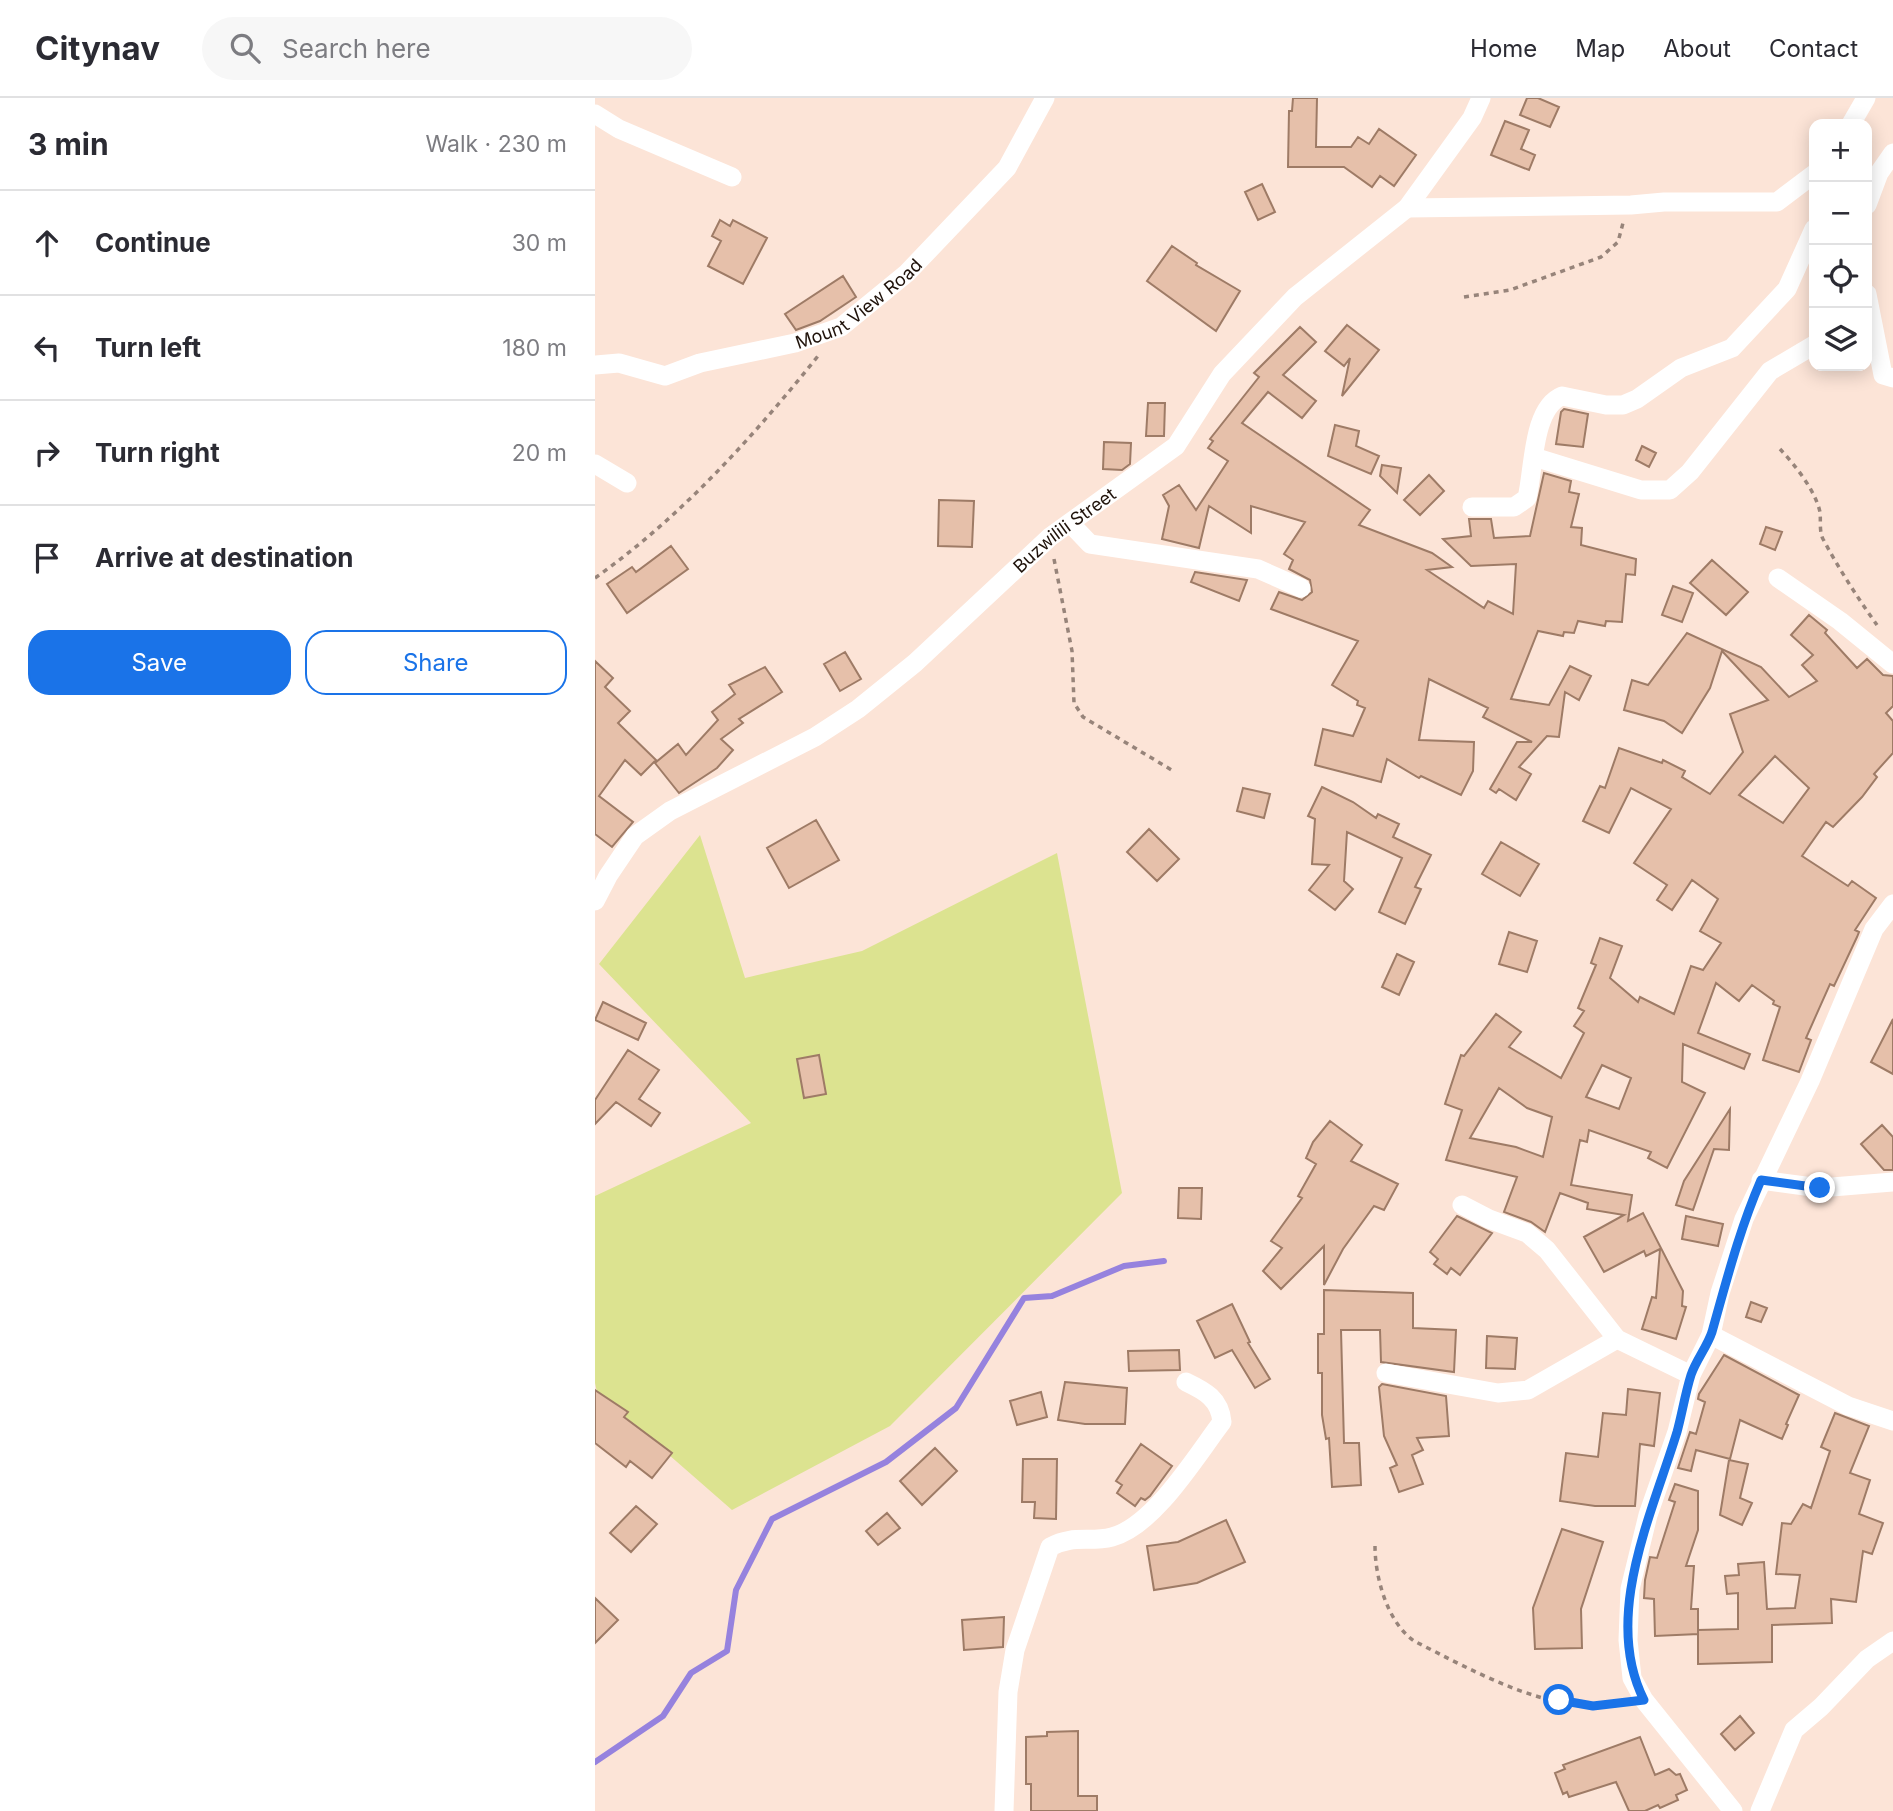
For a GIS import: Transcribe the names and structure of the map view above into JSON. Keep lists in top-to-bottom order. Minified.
{"streets":{"street":["Mount View Road","Buzwilili Street"]},"page":{"header":"Citynav","search":"Search here","nav":["Home","Map","About","Contact"],"heading":["3 min","Walk · 230 m"],"map_buttons":["+","−"],"list":[["Continue","30 m"],["Turn left","180 m"],["Turn right","20 m"],"Arrive at destination"],"buttons":["Save","Share"]}}
